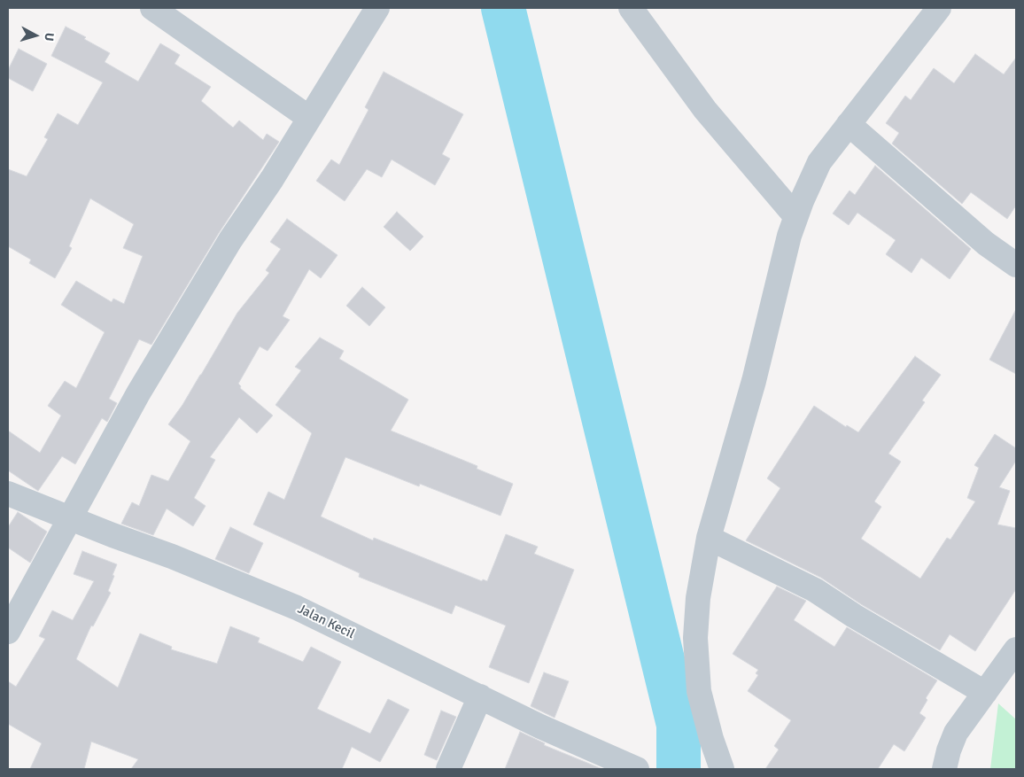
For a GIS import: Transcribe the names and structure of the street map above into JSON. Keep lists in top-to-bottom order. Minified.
{"streets":{"street":["Jalan Kecil"]},"north":"right"}
